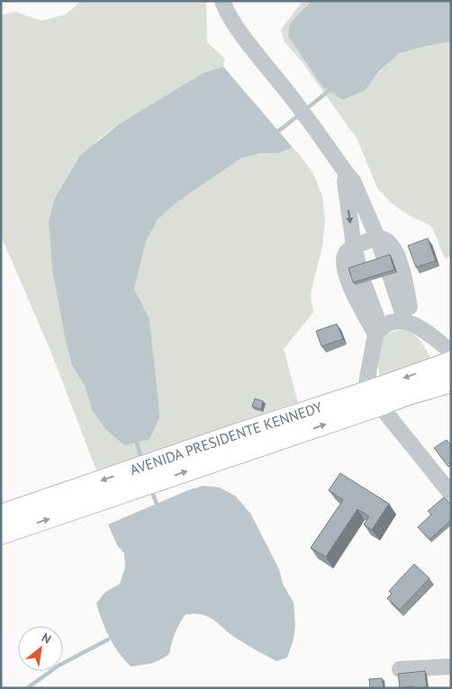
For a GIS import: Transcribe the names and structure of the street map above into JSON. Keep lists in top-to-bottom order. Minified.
{"streets":{"main road":["AVENIDA PRESIDENTE KENNEDY"]},"north":"top right"}
